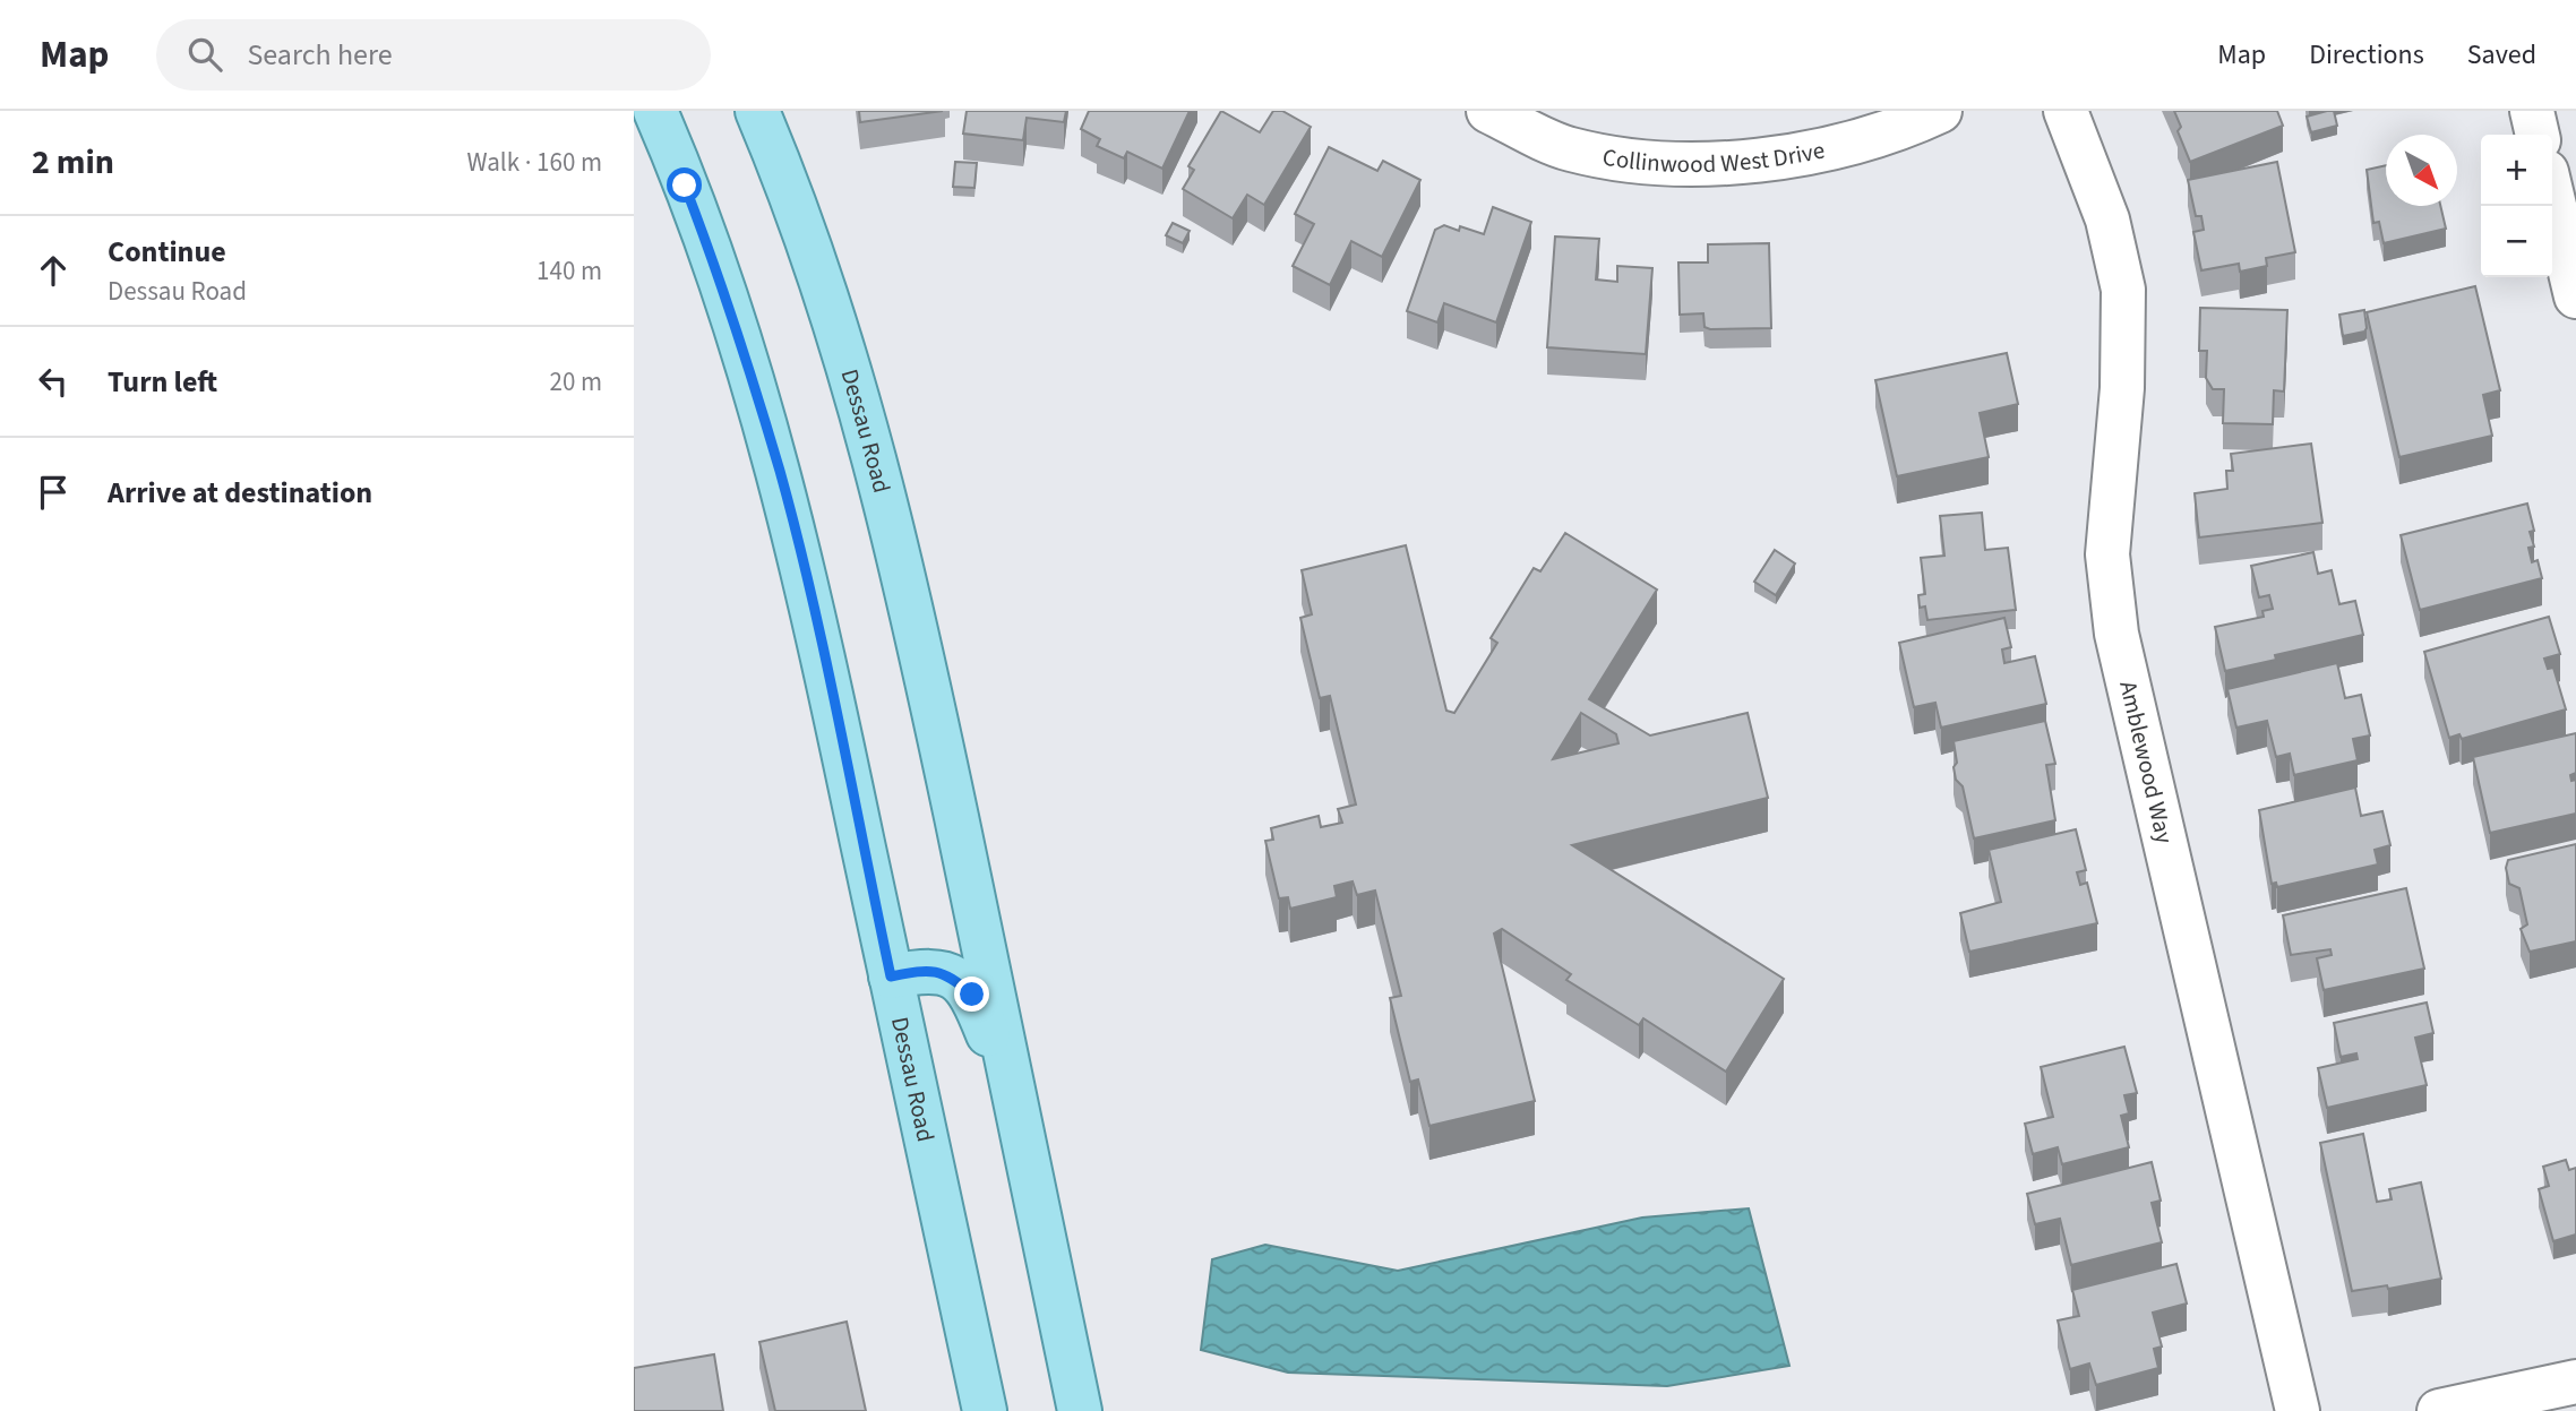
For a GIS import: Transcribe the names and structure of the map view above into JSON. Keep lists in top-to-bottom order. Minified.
{"streets":{"main road":["Dessau Road"],"street":["Collinwood West Drive","Amblewood Way"]},"north":"bottom right","page":{"header":"Map","search":"Search here","nav":["Map","Directions","Saved"],"heading":["2 min","Walk · 160 m"],"map_buttons":["+","−"],"list":[["Continue","Dessau Road","140 m"],["Turn left","20 m"],"Arrive at destination"]}}
